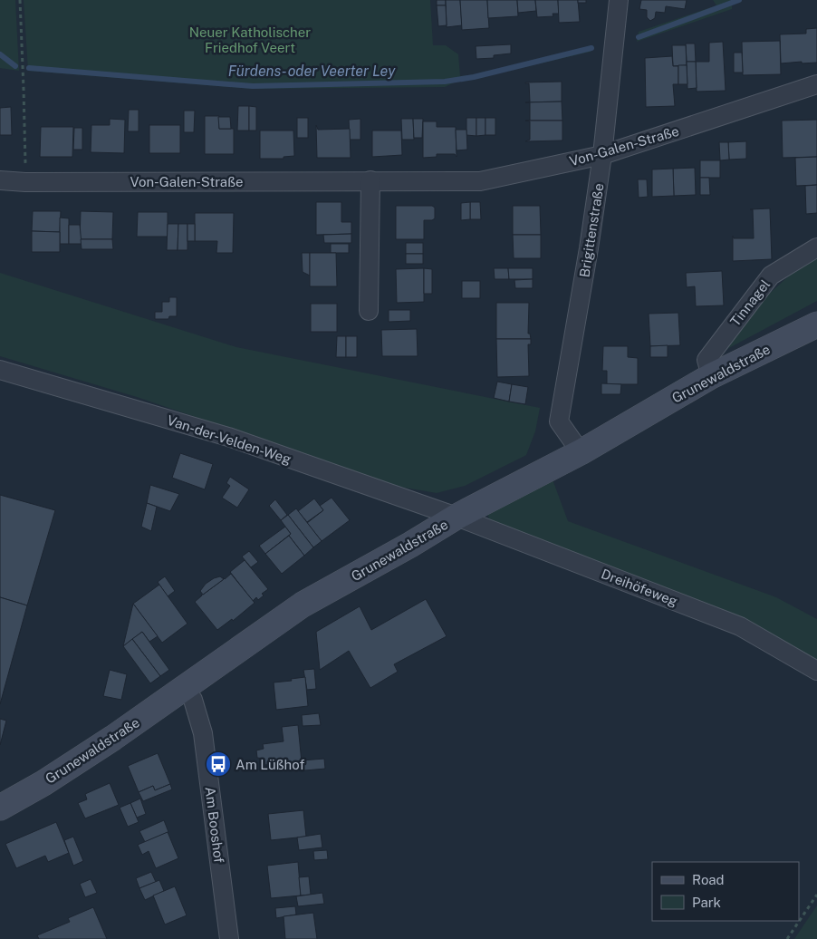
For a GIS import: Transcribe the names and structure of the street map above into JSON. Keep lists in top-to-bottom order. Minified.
{"streets":{"street":["Von-Galen-Straße","Brigittenstraße","Tinnagel","Grunewaldstraße","Van-der-Velden-Weg","Dreihöfeweg","Am Booshof"]},"crossings":[["Von-Galen-Straße","Brigittenstraße"],["Brigittenstraße","Grunewaldstraße"],["Tinnagel","Grunewaldstraße"],["Grunewaldstraße","Van-der-Velden-Weg"],["Grunewaldstraße","Dreihöfeweg"],["Grunewaldstraße","Am Booshof"],["Van-der-Velden-Weg","Dreihöfeweg"]],"water":["Fürdens- oder Veerter Ley"],"parks":["Neuer Katholischer Friedhof Veert"],"places":{"bus stop":["Am Lüßhof"]},"legend":["Road","Park"]}
